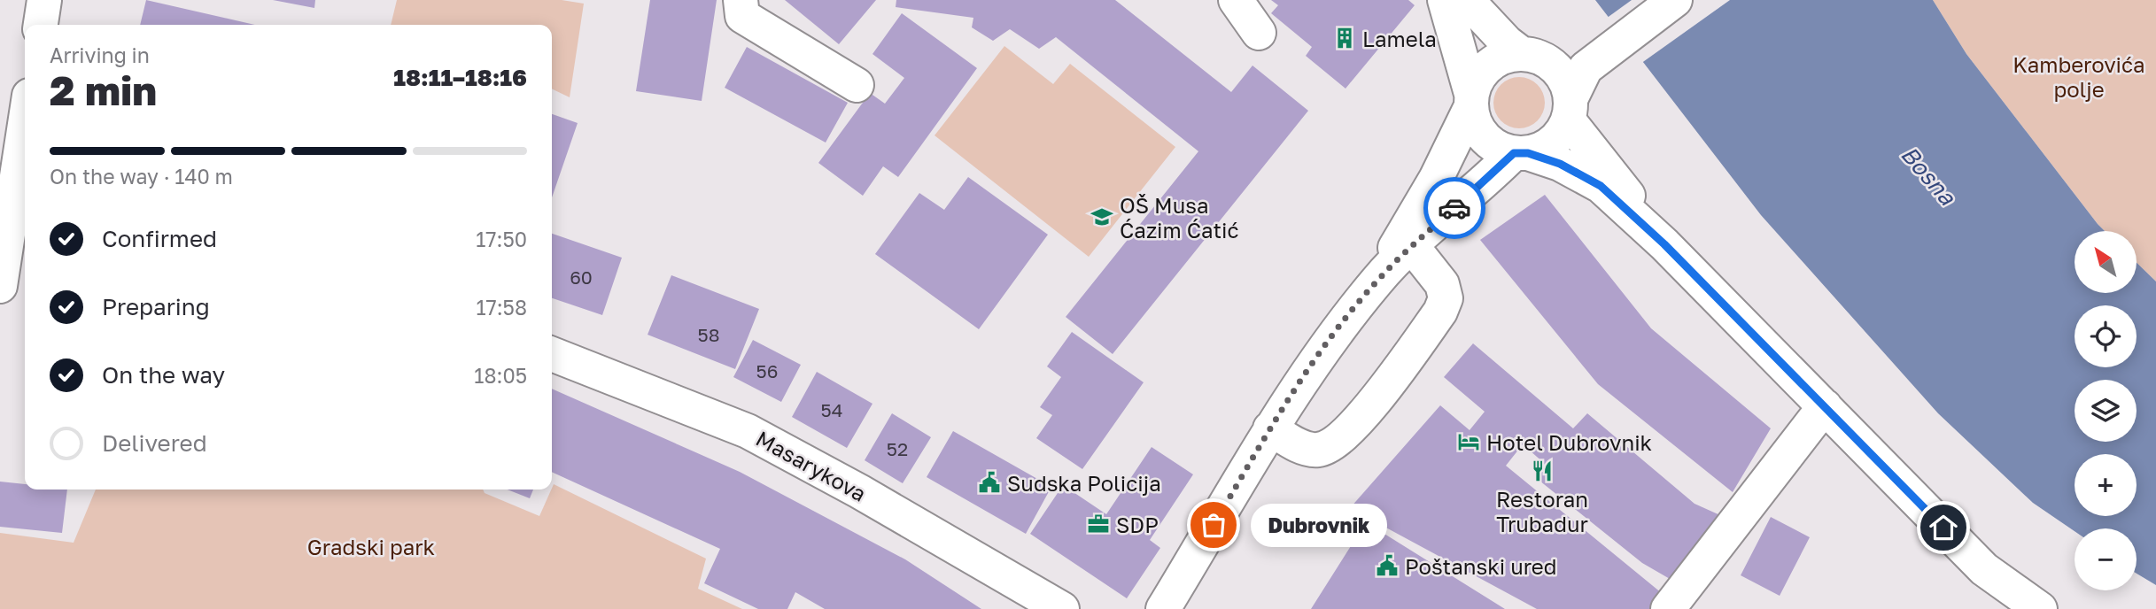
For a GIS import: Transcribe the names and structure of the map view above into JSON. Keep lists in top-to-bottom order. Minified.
{"streets":{"street":["Masarykova"]},"water":["Bosna"],"parks":["Kamberovića polje","Gradski park"],"places":{"building":["Lamela"],"school or university":["OŠ Musa Ćazim Ćatić"],"hotel":["Hotel Dubrovnik"],"restaurant":["Restoran Trubadur"],"public building":["Sudska Policija","Poštanski ured"],"office":["SDP"],"other":["Dubrovnik"]},"house_numbers":["60","58","56","54","52"],"north":"top left","page":{"heading":["2 min","Arriving in","18:11–18:16"],"bar":"On the way · 140 m","list":[["Confirmed","17:50"],["Preparing","17:58"],["On the way","18:05"],"Delivered"],"map_buttons":["+","−"],"bubble":"Dubrovnik"}}
